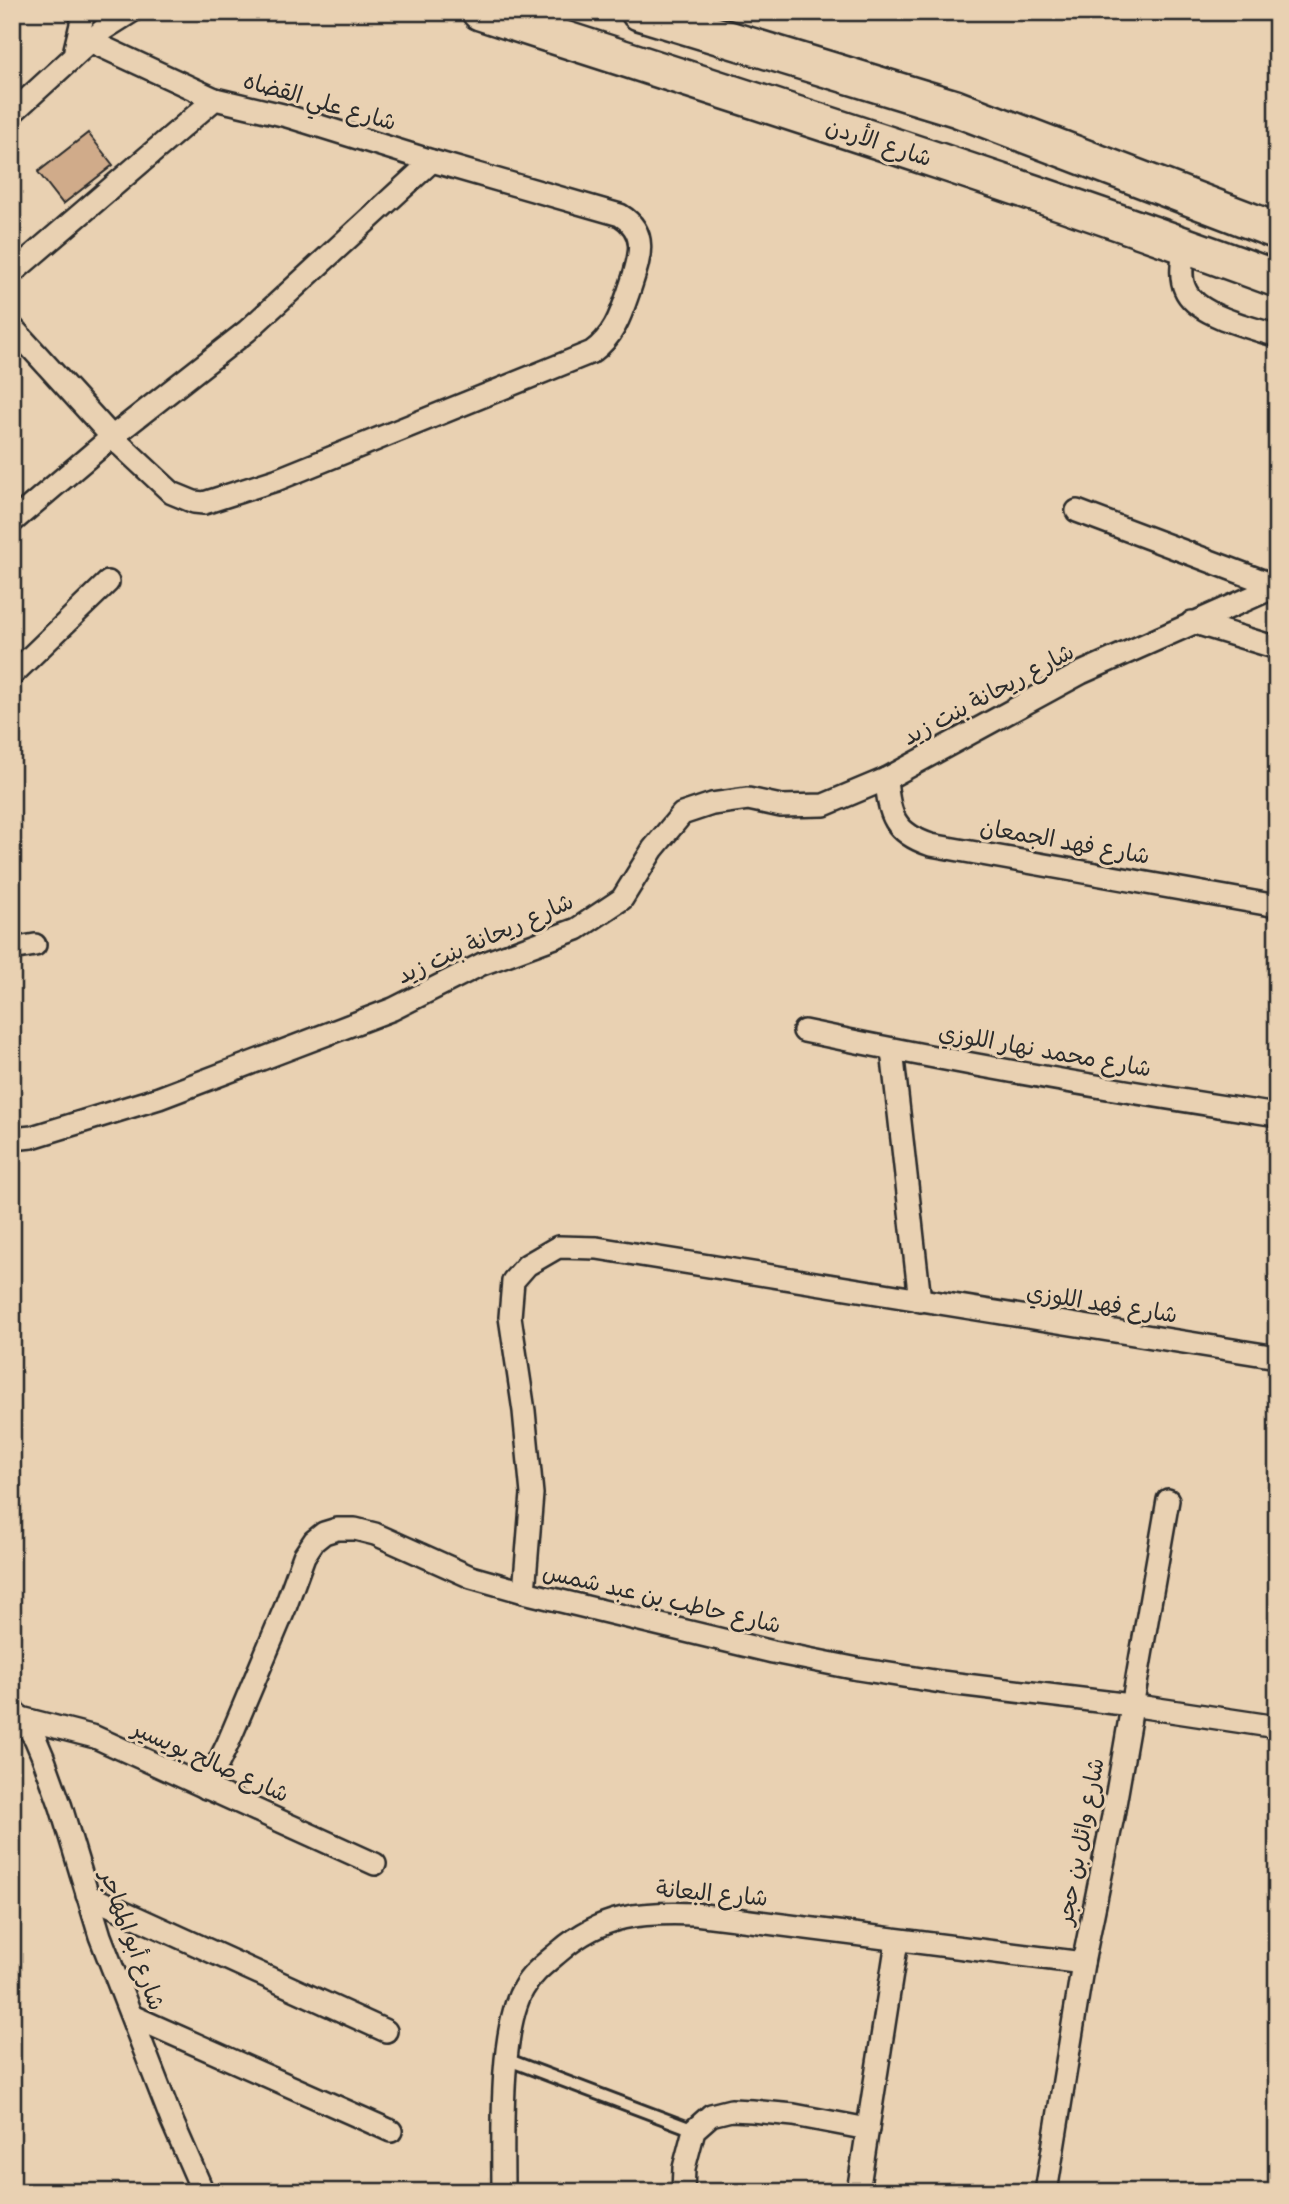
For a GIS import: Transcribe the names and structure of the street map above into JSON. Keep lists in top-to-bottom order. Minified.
{"streets":{"highway":["شارع الأردن"],"street":["شارع علي القضاه","شارع ريحانة بنت زيد","شارع فهد الجمعان","شارع محمد نهار اللوزي","شارع فهد اللوزي","شارع حاطب بن عبد شمس","شارع صالح بويسير","شارع وائل بن حجر","شارع البعانة","شارع أبو المهاجر"]},"crossings":[["شارع ريحانة بنت زيد","شارع فهد الجمعان"],["شارع فهد اللوزي","شارع حاطب بن عبد شمس"],["شارع حاطب بن عبد شمس","شارع صالح بويسير"],["شارع حاطب بن عبد شمس","شارع وائل بن حجر"],["شارع صالح بويسير","شارع أبو المهاجر"],["شارع وائل بن حجر","شارع البعانة"]]}
